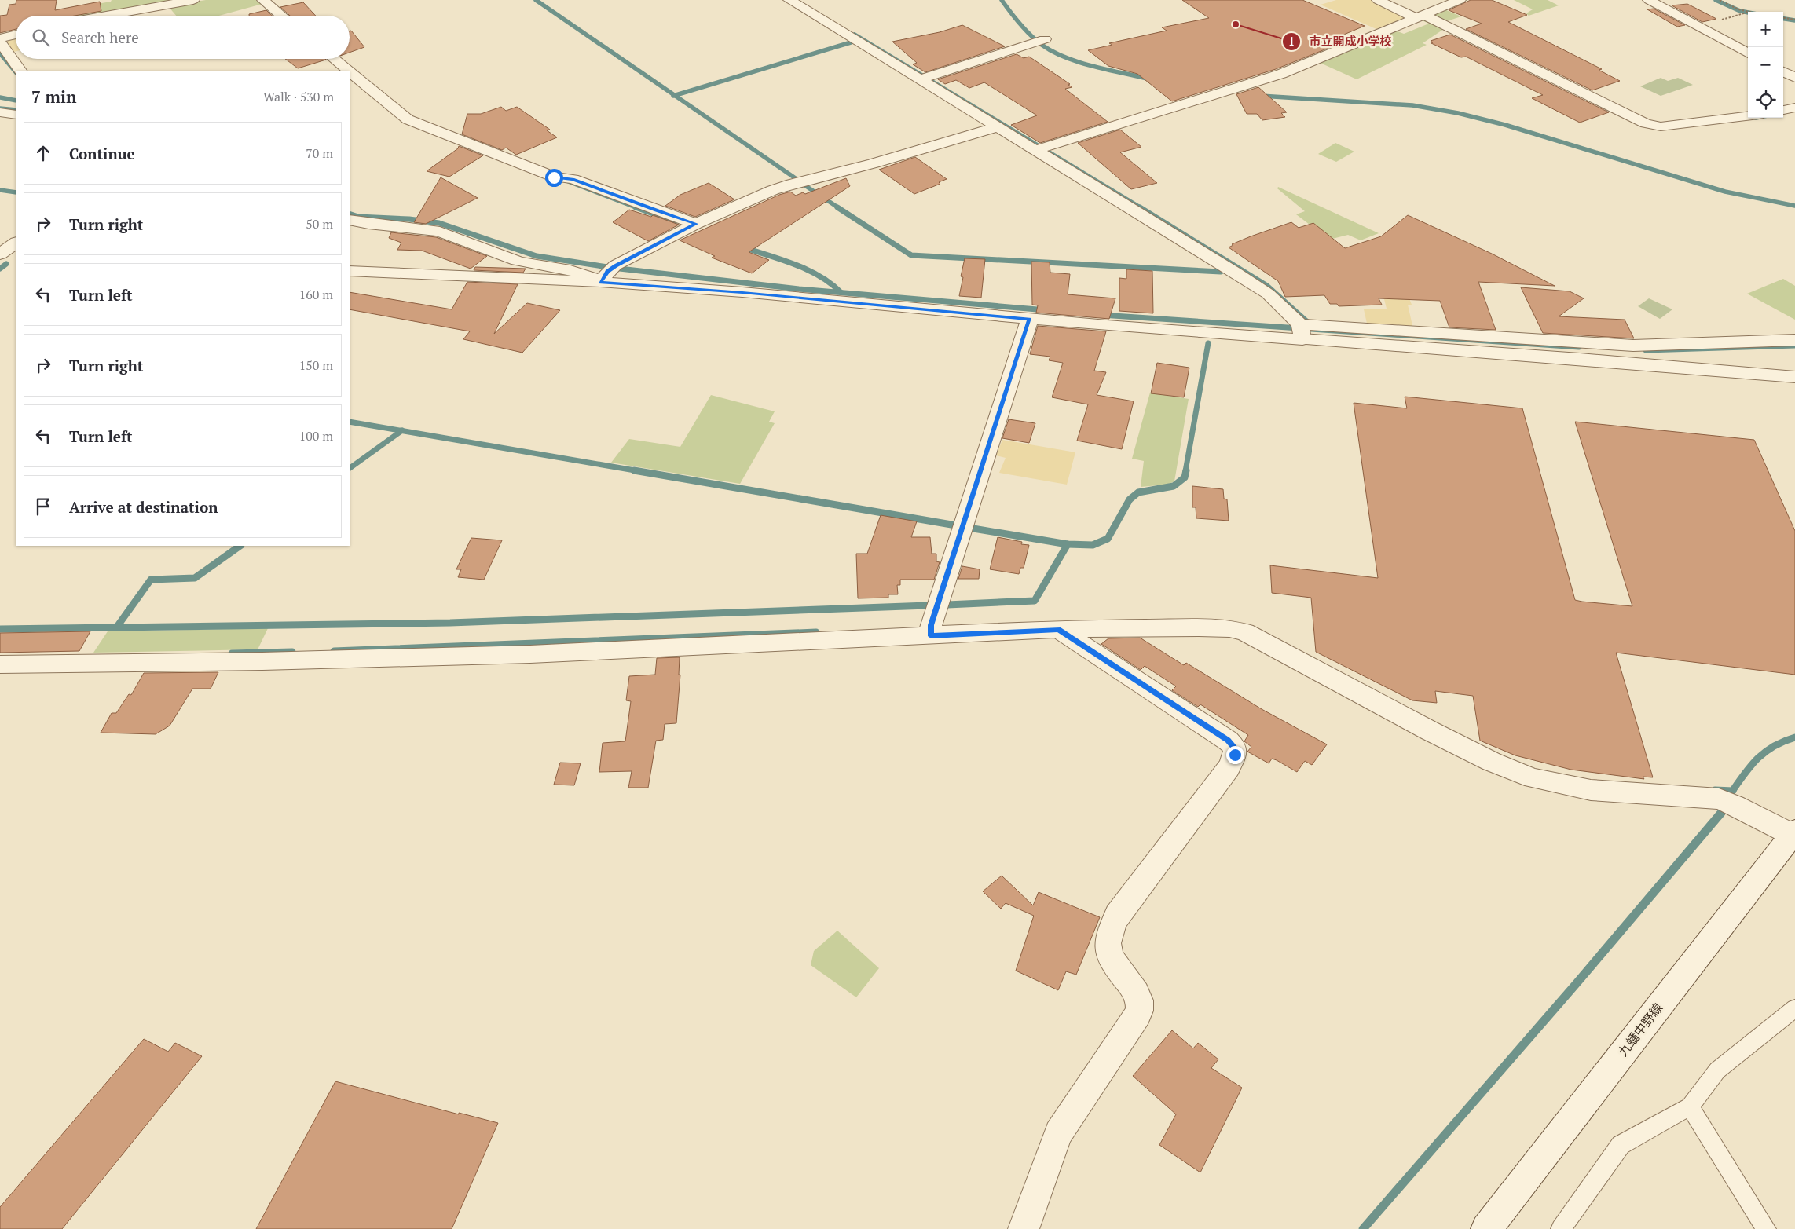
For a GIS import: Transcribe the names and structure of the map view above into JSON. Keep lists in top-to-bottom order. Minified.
{"streets":{"street":["九蟠中野線"]},"places":["市立開成小学校"],"page":{"map_buttons":["+","−"],"search":"Search here","heading":["7 min","Walk · 530 m"],"list":[["Continue","70 m"],["Turn right","50 m"],["Turn left","160 m"],["Turn right","150 m"],["Turn left","100 m"],"Arrive at destination"]}}
